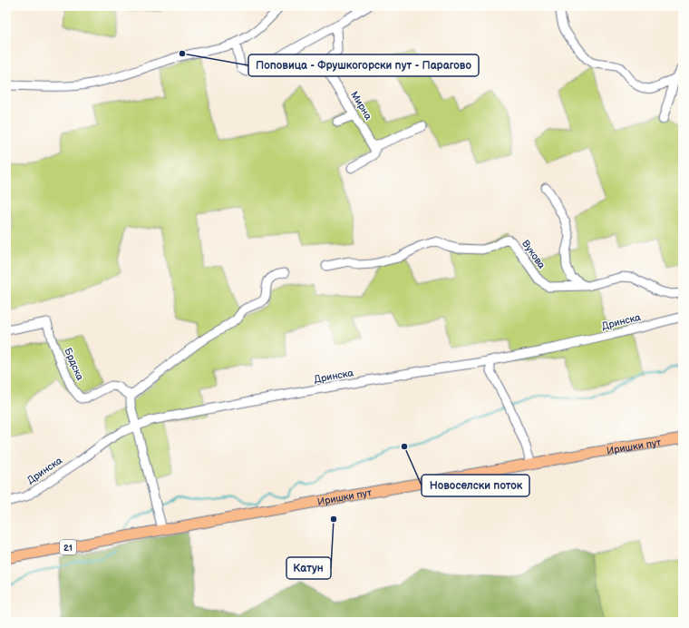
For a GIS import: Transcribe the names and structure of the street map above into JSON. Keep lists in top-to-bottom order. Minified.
{"streets":{"main road":["Иришки пут","21"],"street":["Мирна","Вукова","Дринска","Брдска"]},"places":["Поповица - Фрушкогорски пут - Парагово","Новоселски поток","Катун"]}
